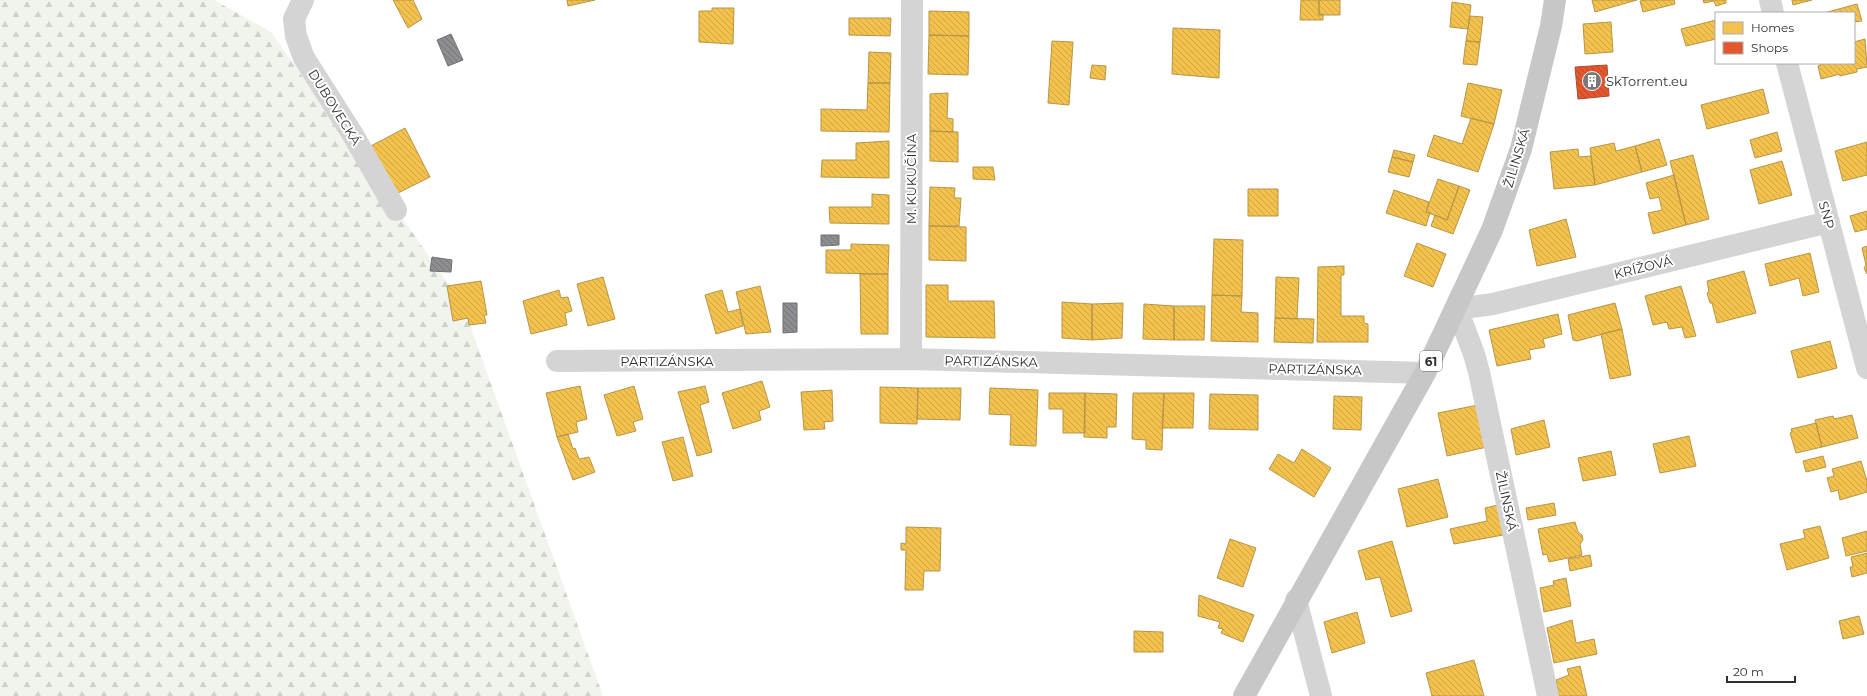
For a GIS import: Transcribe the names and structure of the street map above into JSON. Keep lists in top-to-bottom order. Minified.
{"streets":{"main road":["ŽILINSKÁ","61"],"street":["DUBOVECKÁ","M. KUKUČÍNA","SNP","KRÍŽOVÁ","PARTIZÁNSKA"]},"crossings":[["ŽILINSKÁ","KRÍŽOVÁ"],["ŽILINSKÁ","PARTIZÁNSKA"],["M. KUKUČÍNA","PARTIZÁNSKA"],["SNP","KRÍŽOVÁ"]],"places":{"building":["SkTorrent.eu"]},"legend":["Homes","Shops"],"scale_bar":"20 m"}
